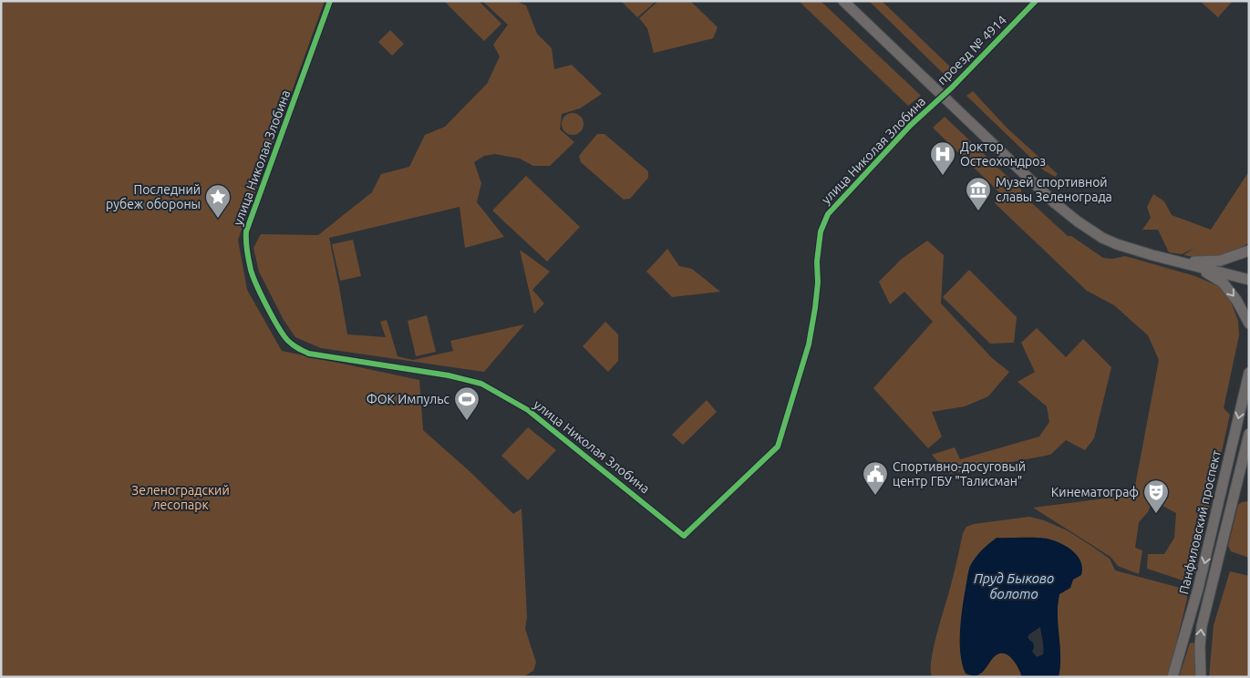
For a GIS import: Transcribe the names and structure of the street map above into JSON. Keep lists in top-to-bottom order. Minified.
{"streets":{"main road":["Панфиловский проспект"],"street":["проезд № 4914","улица Николая Злобина"]},"crossings":[["проезд № 4914","улица Николая Злобина"]],"water":["Пруд Быково болото"],"parks":["Зеленоградский лесопарк"],"places":{"hospital":["Доктор Остеохондроз"],"museum":["Музей спортивной славы Зеленограда"],"place":["Последний рубеж обороны"],"sports":["ФОК Импульс"],"public building":["Спортивно-досуговый центр ГБУ \"Талисман\""],"theatre":["Кинематограф"]}}
